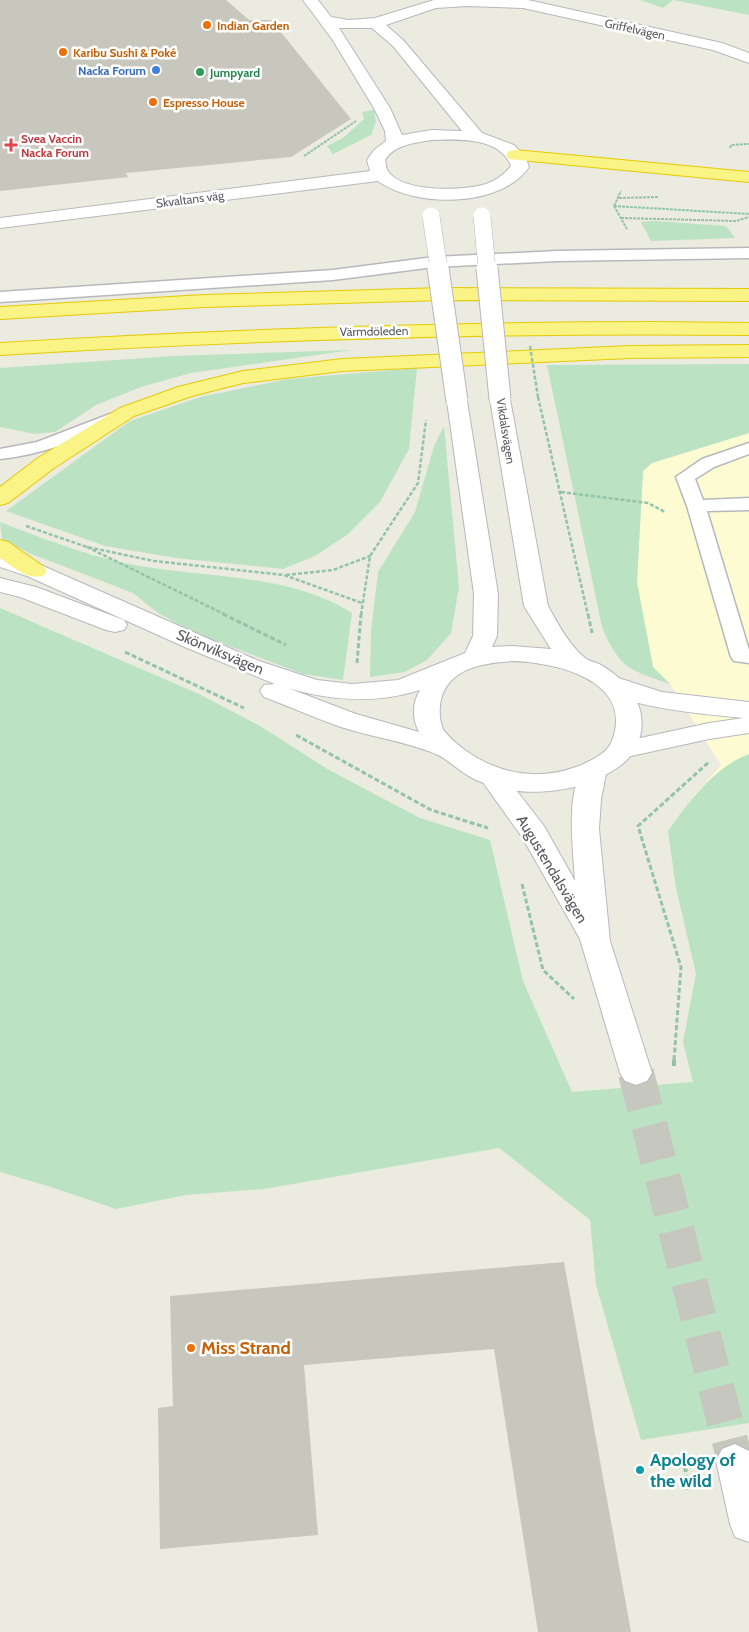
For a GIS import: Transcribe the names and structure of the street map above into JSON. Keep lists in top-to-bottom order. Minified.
{"streets":{"highway":["Värmdöleden"],"street":["Griffelvägen","Skvaltans väg","Vikdalsvägen","Skönviksvägen","Augustendalsvägen"]},"crossings":[["Vikdalsvägen","Skönviksvägen"],["Vikdalsvägen","Augustendalsvägen"],["Skönviksvägen","Augustendalsvägen"]],"places":{"other":["Indian Garden","Karibu Sushi & Poké","Nacka Forum","Jumpyard","Espresso House","Miss Strand","Apology of the wild"],"health":["Svea Vaccin Nacka Forum"]}}
